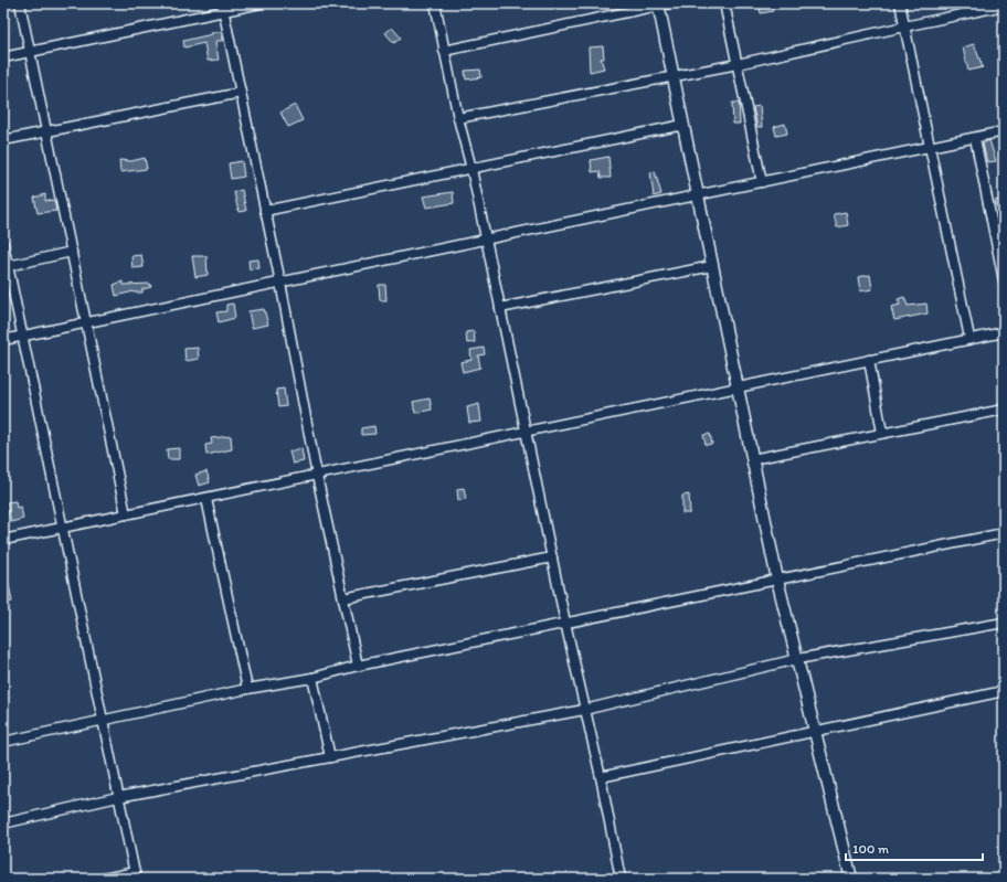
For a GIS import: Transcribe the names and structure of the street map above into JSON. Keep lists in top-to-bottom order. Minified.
{"scale_bar":"100 m"}
